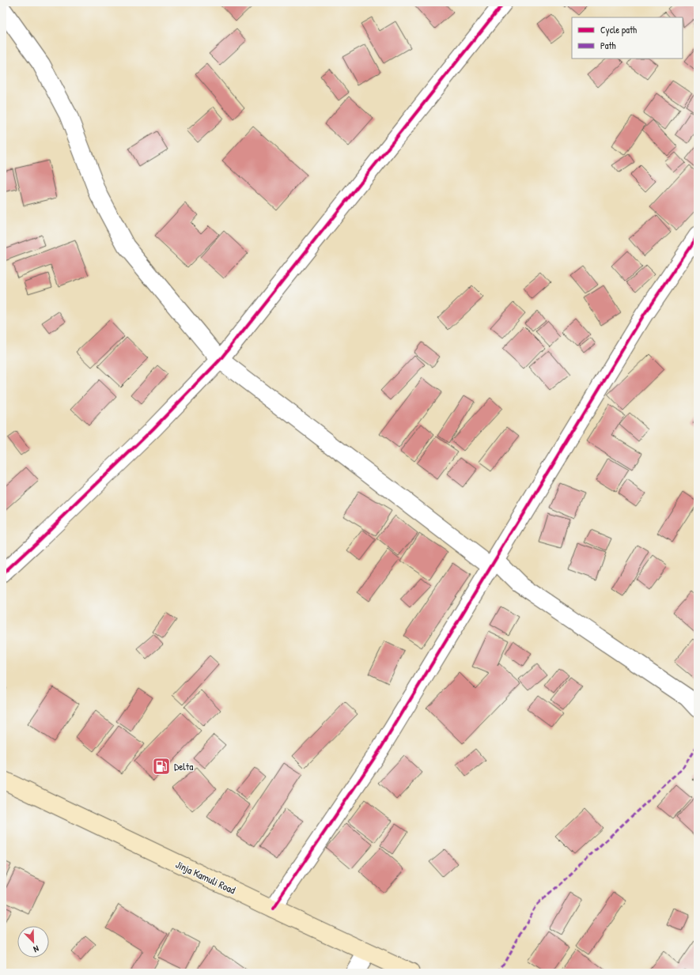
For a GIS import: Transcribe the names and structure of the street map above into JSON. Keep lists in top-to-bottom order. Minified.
{"streets":{"main road":["Jinja Kamuli Road"]},"places":{"fuel station":["Delta"]},"legend":["Cycle path","Path"],"north":"bottom right"}
